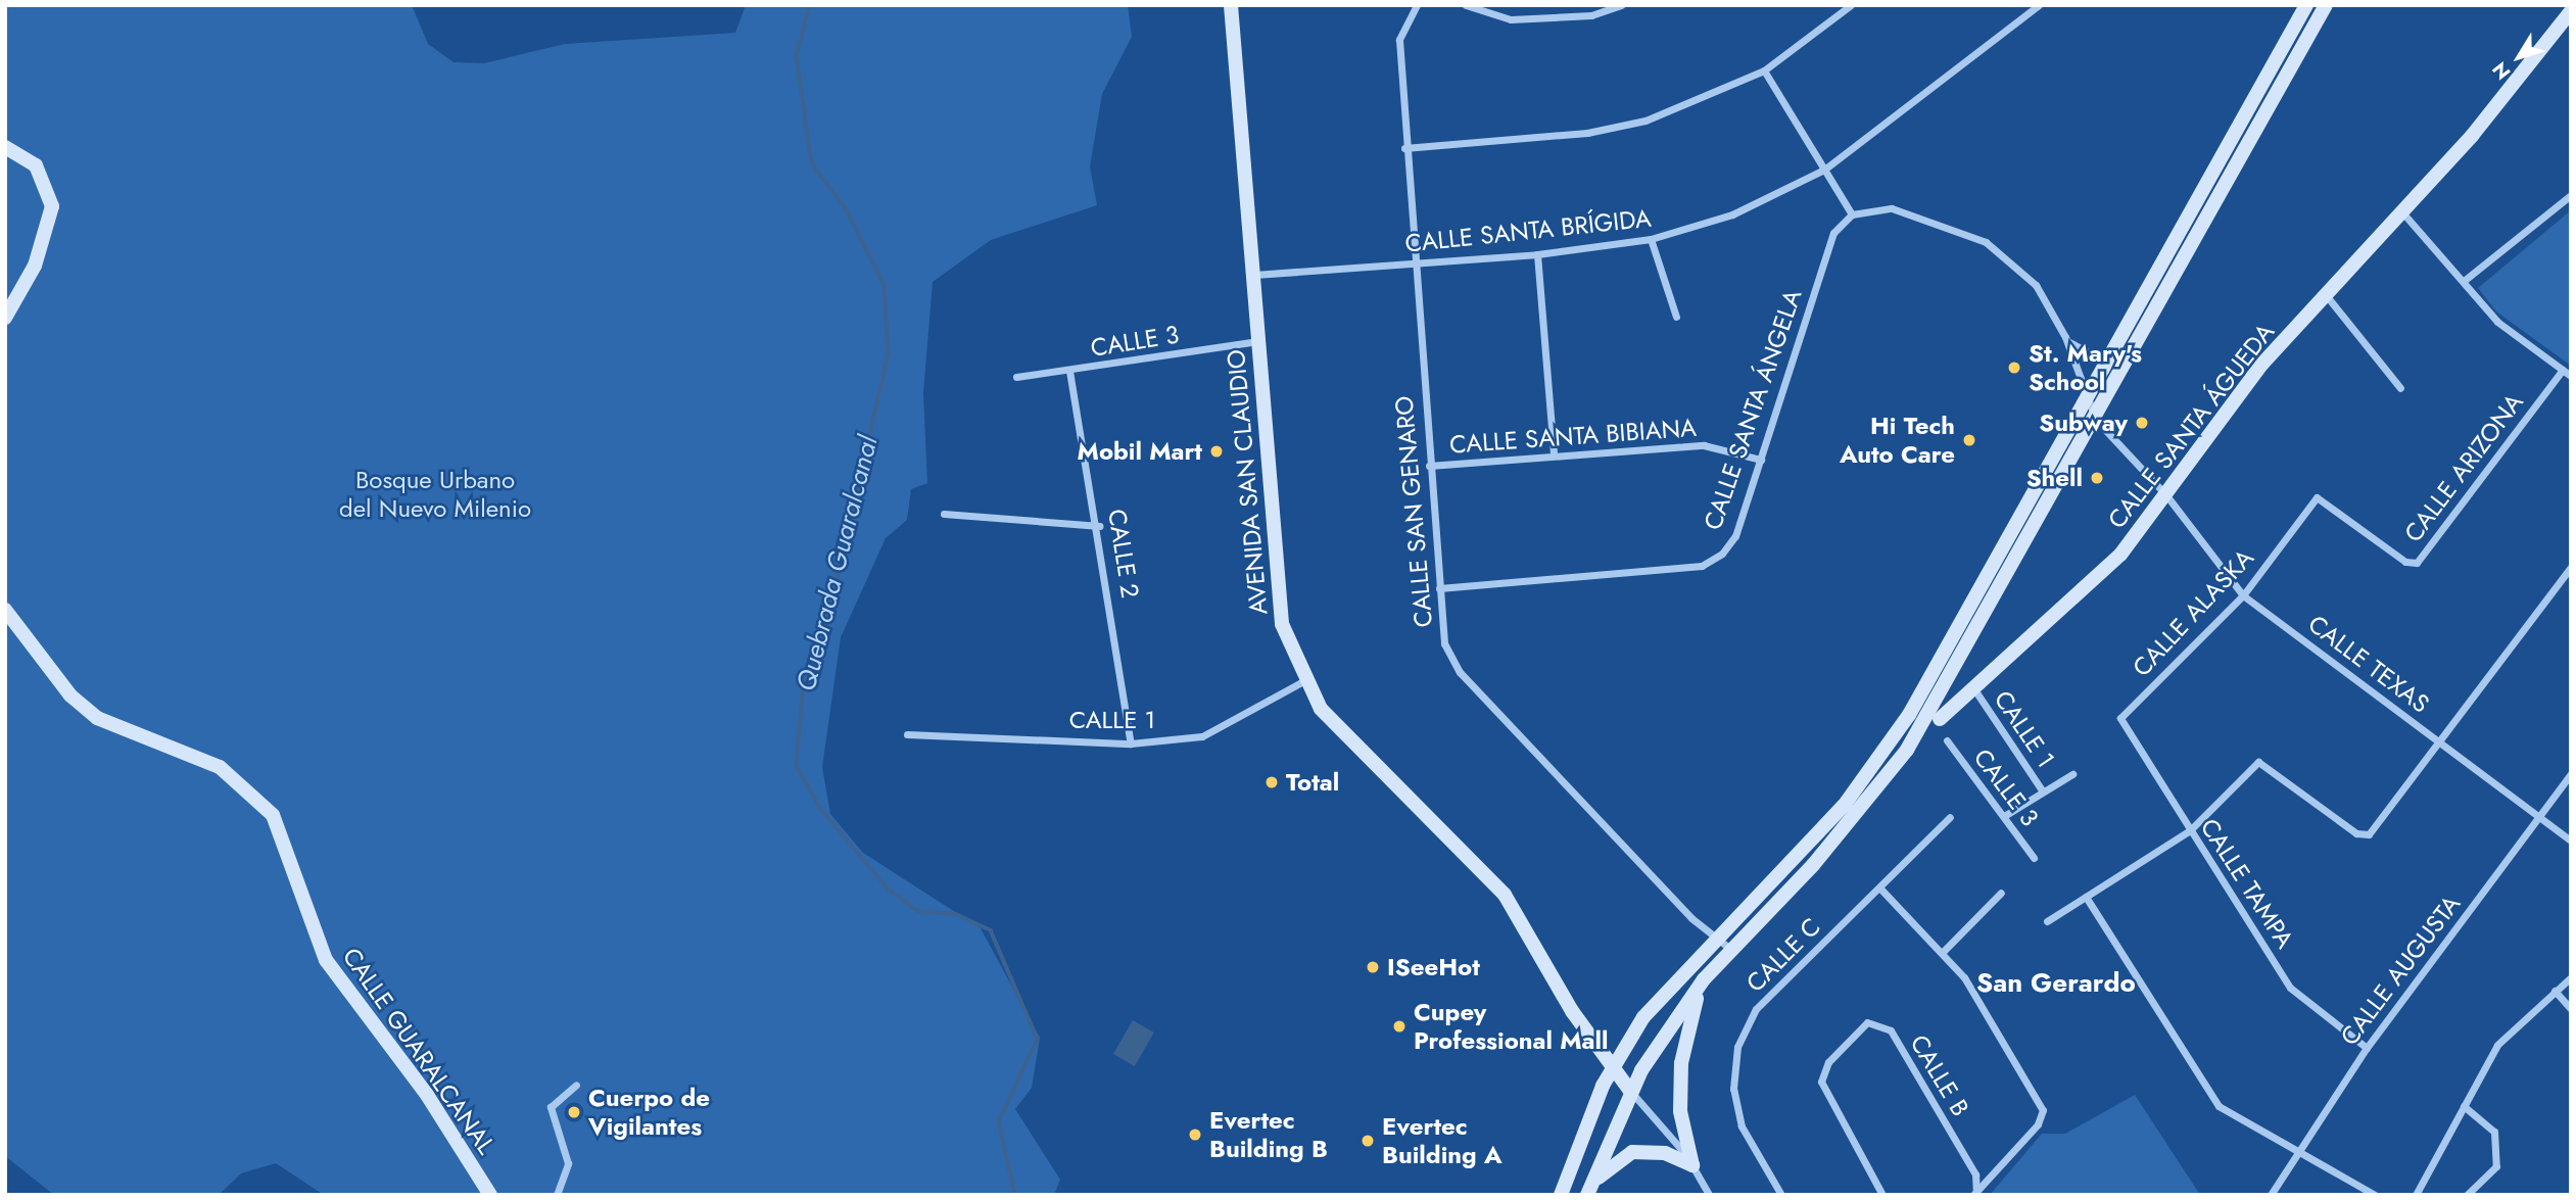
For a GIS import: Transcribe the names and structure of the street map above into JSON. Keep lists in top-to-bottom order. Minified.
{"streets":{"street":["CALLE SANTA BRÍGIDA","CALLE 3","CALLE SANTA ÁNGELA","CALLE SANTA ÁGUEDA","CALLE SANTA BIBIANA","CALLE ARIZONA","AVENIDA SAN CLAUDIO","CALLE SAN GENARO","CALLE 2","CALLE ALASKA","CALLE TEXAS","CALLE 1","CALLE TAMPA","CALLE C","CALLE AUGUSTA","CALLE GUARALCANAL","CALLE B"]},"crossings":[["CALLE SANTA BRÍGIDA","AVENIDA SAN CLAUDIO"],["CALLE SANTA BRÍGIDA","CALLE SAN GENARO"],["CALLE 3","AVENIDA SAN CLAUDIO"],["CALLE 3","CALLE 2"],["CALLE SANTA ÁNGELA","CALLE SANTA BIBIANA"],["CALLE SANTA ÁNGELA","CALLE SAN GENARO"],["CALLE SANTA ÁGUEDA","CALLE TEXAS"],["CALLE SANTA ÁGUEDA","CALLE 1"],["CALLE SANTA BIBIANA","CALLE SAN GENARO"],["CALLE ARIZONA","CALLE ALASKA"],["AVENIDA SAN CLAUDIO","CALLE 1"],["CALLE 2","CALLE 1"],["CALLE ALASKA","CALLE TEXAS"],["CALLE ALASKA","CALLE TAMPA"],["CALLE TEXAS","CALLE AUGUSTA"],["CALLE TAMPA","CALLE AUGUSTA"]],"districts":["San Gerardo"],"water":["Quebrada Guaralcanal"],"parks":["Bosque Urbano del Nuevo Milenio"],"places":["St. Mary's School","Subway","Hi Tech Auto Care","Mobil Mart","Shell","Total","ISeeHot","Cupey Professional Mall","Cuerpo de Vigilantes","Evertec Building B","Evertec Building A"],"north":"bottom left"}
